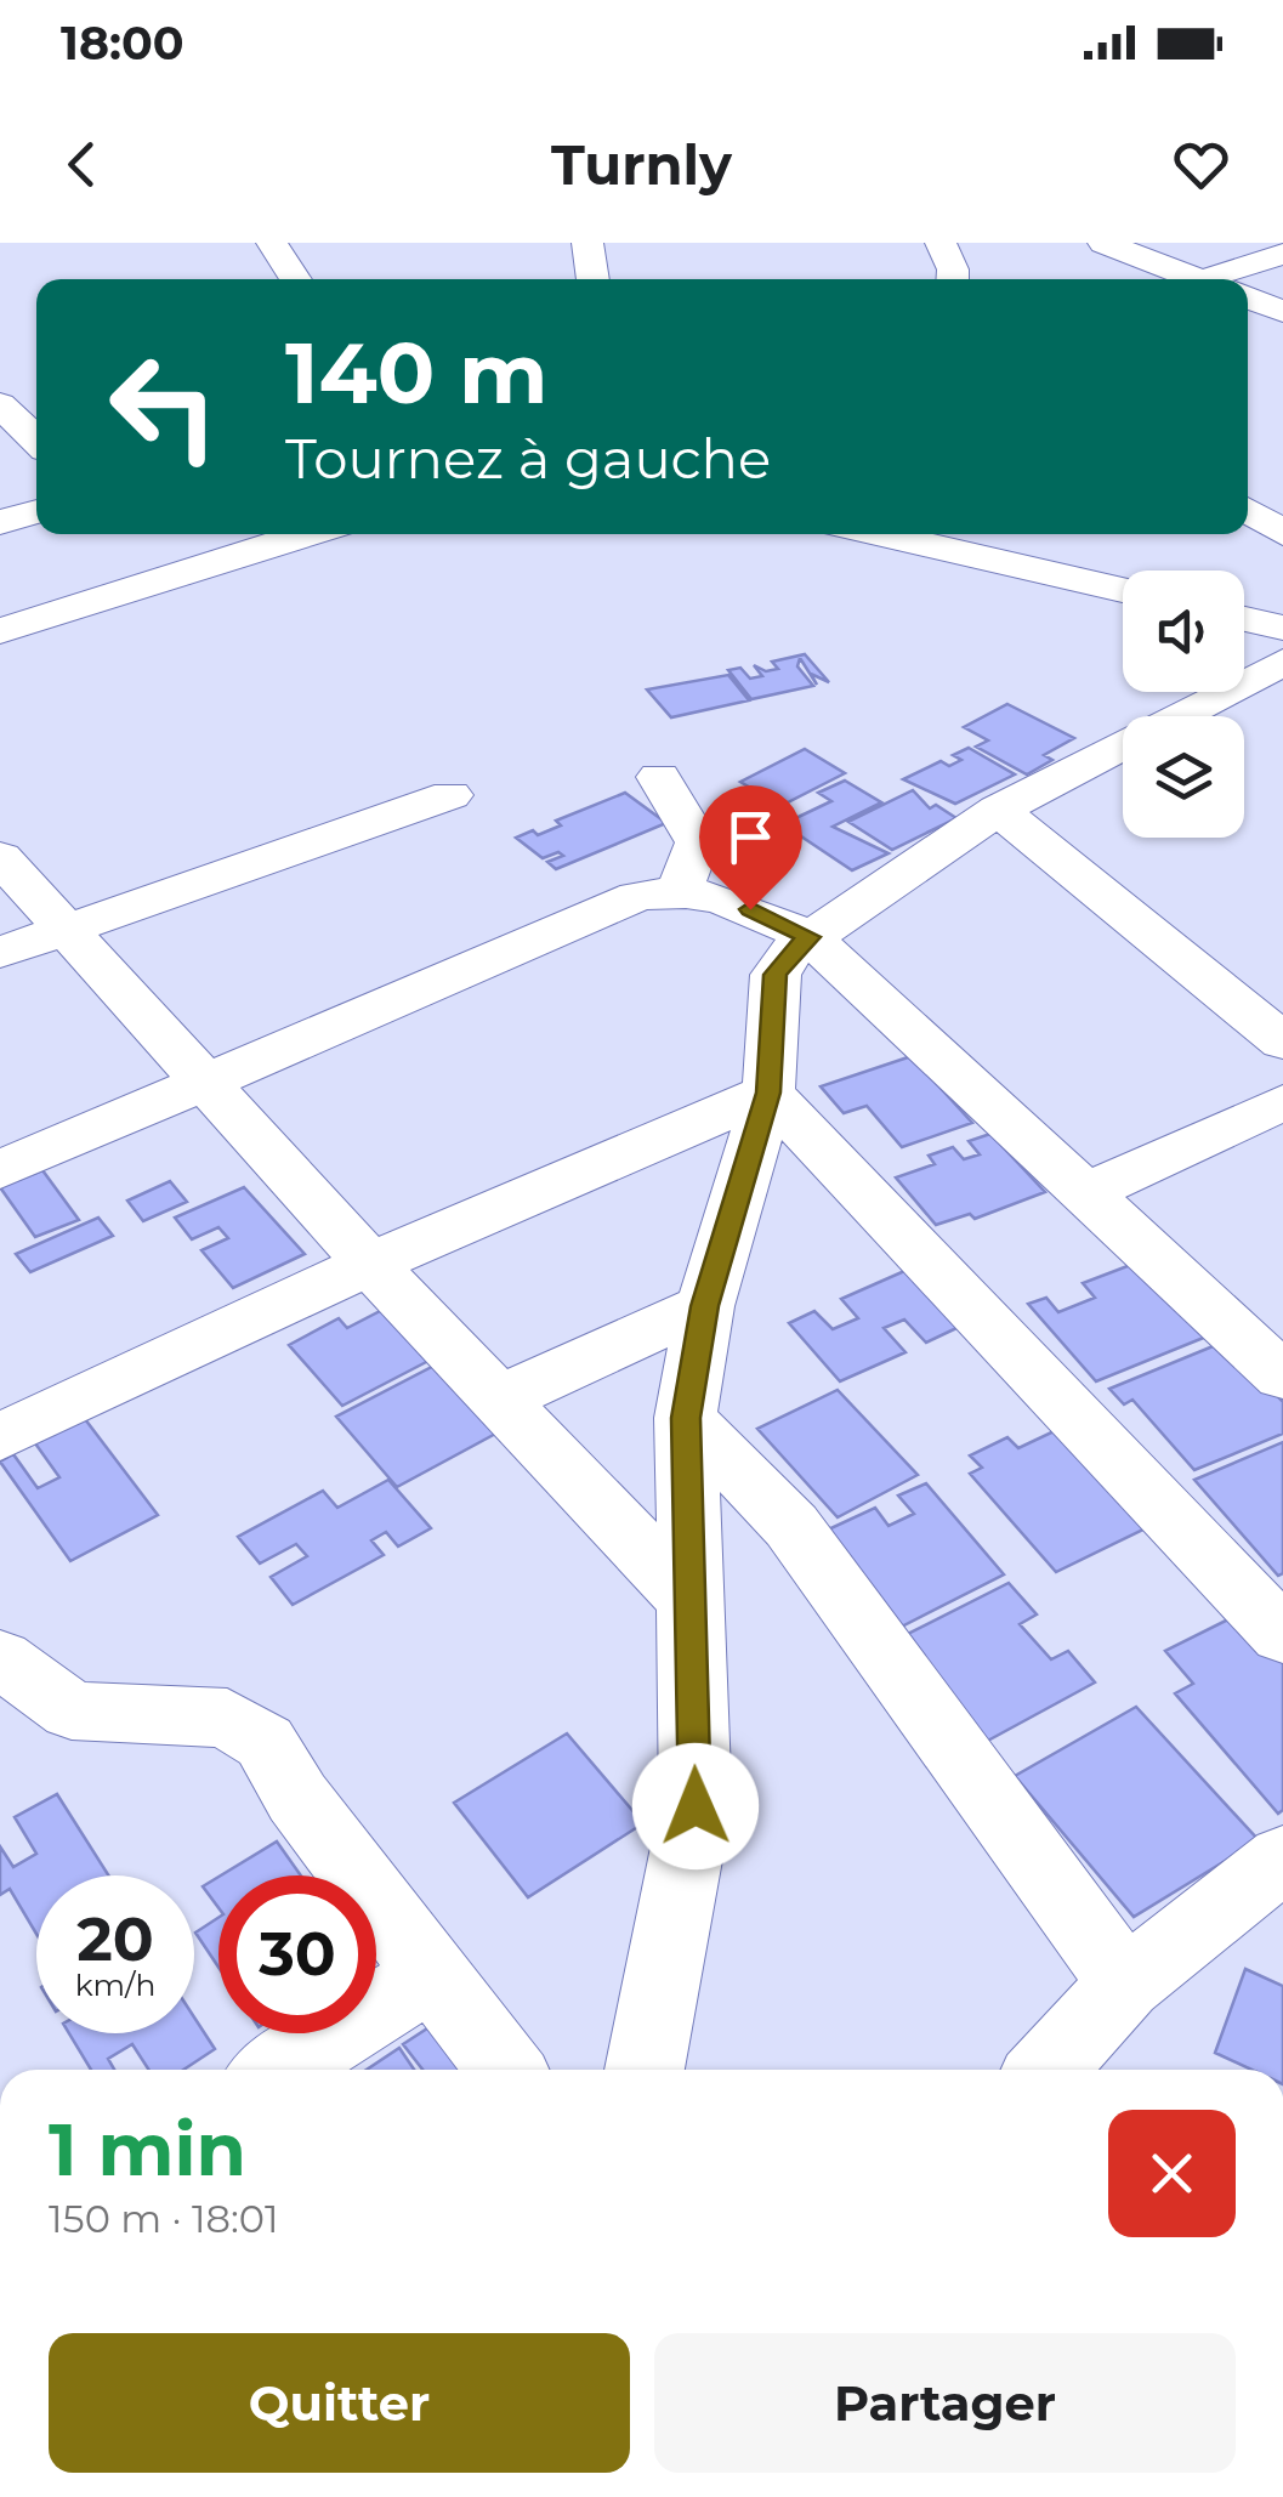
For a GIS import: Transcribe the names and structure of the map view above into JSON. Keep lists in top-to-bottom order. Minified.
{"page":{"status":"18:00","header":"Turnly","turn":["140 m","Tournez à gauche"],"speed":"20 km/h","limit":"30","heading":["1 min","150 m · 18:01"],"buttons":["Quitter","Partager"]}}
